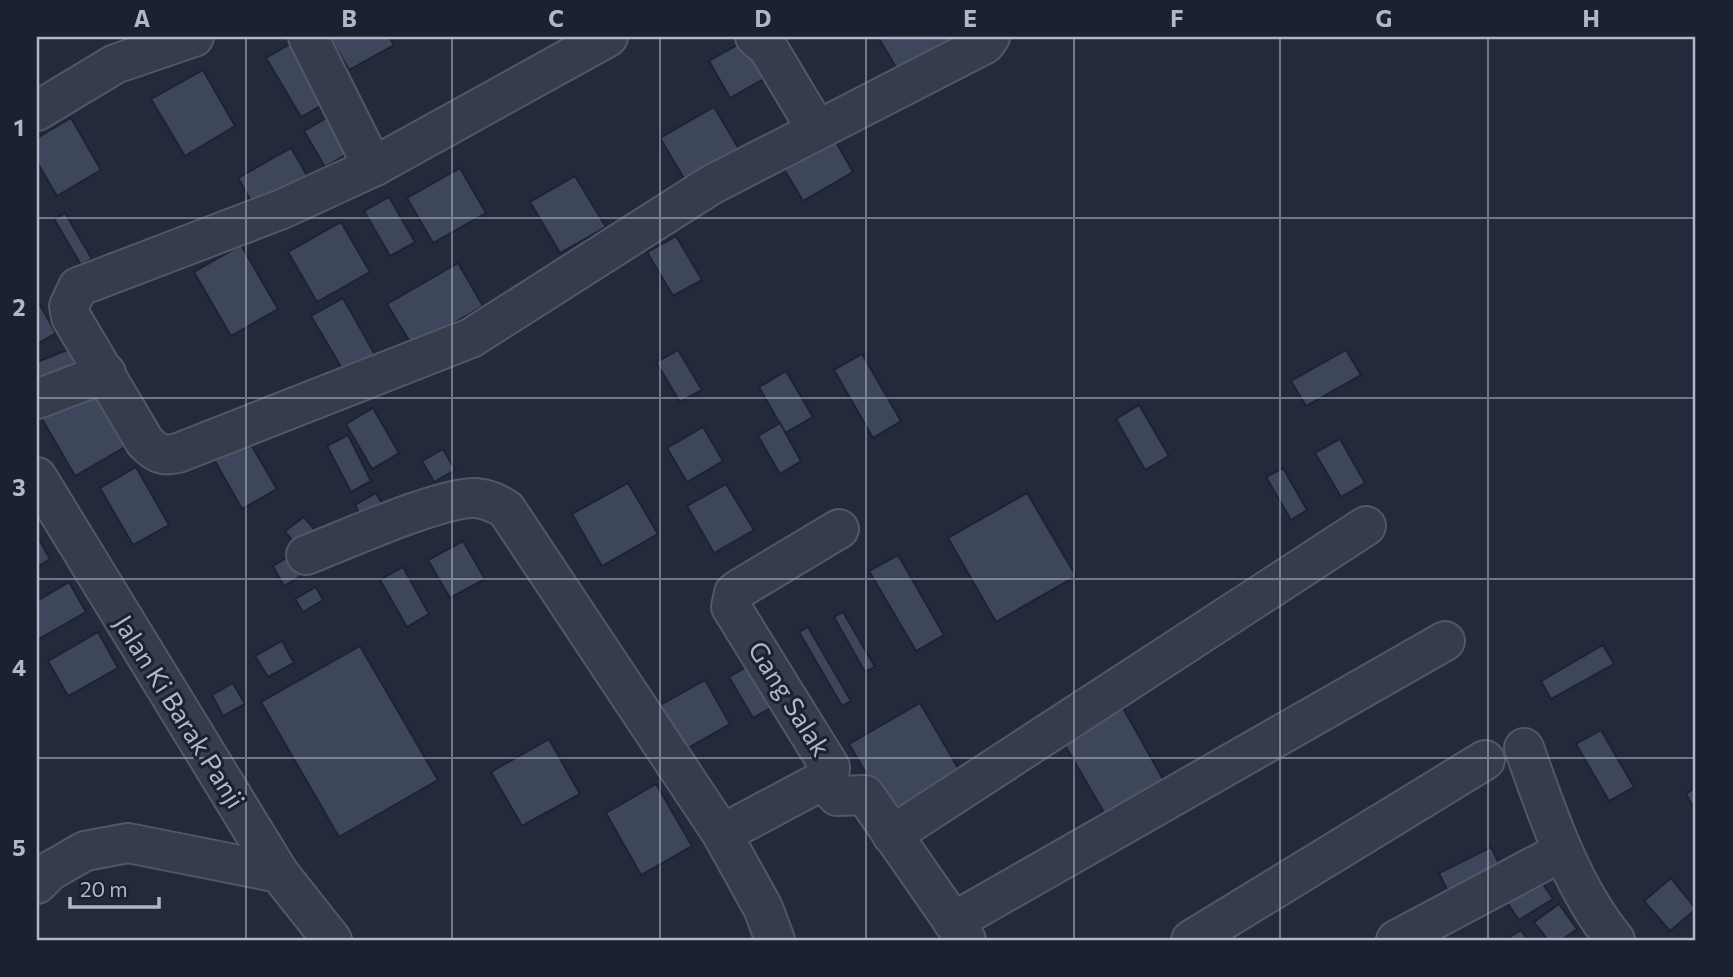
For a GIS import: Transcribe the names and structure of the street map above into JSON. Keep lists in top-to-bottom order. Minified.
{"streets":{"street":["Gang Salak","Jalan Ki Barak Panji"]},"scale_bar":"20 m","grid":{"columns":["A","B","C","D","E","F","G","H"],"rows":["1","2","3","4","5"]}}
